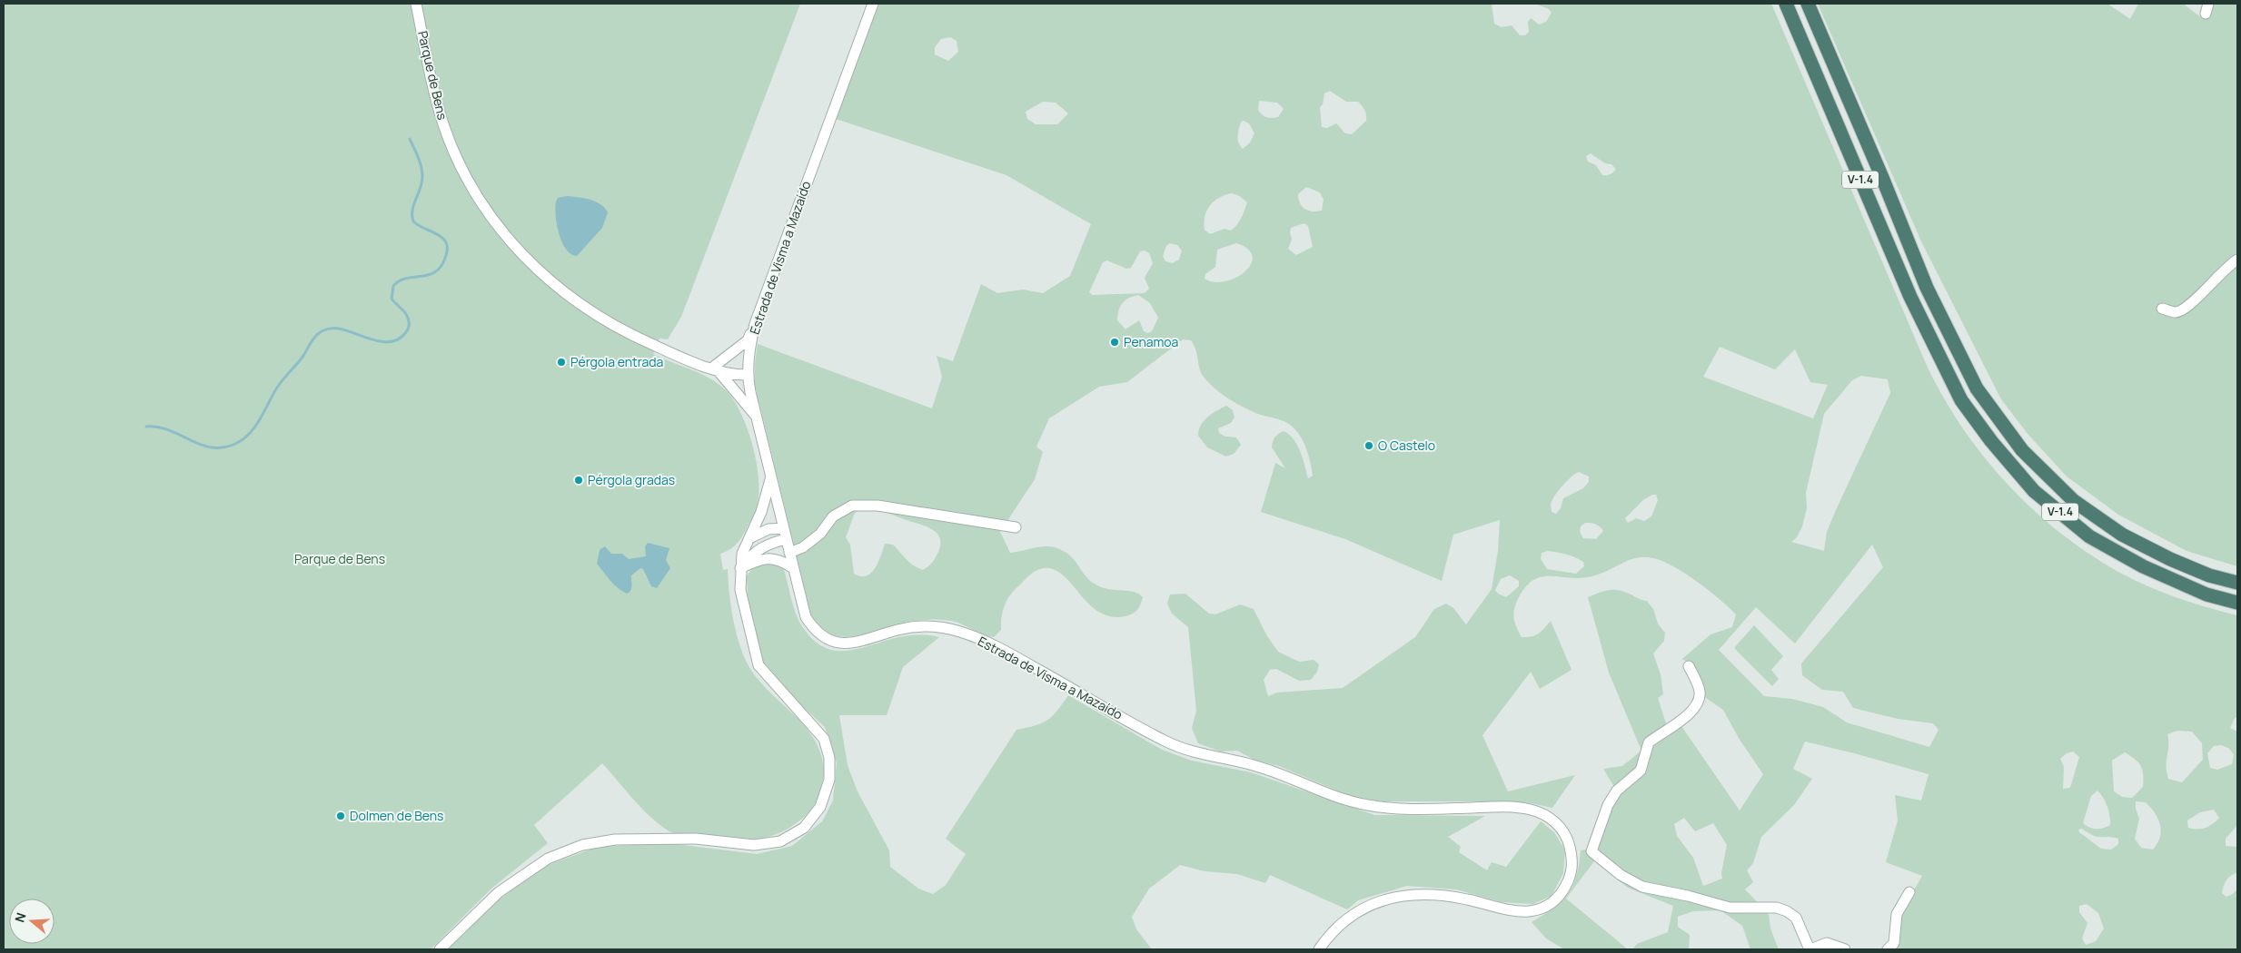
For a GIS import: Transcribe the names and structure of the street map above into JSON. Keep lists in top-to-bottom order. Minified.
{"streets":{"highway":["V-1.4"],"street":["Parque de Bens","Estrada de Visma a Mazaído"]},"crossings":[["Parque de Bens","Estrada de Visma a Mazaído"]],"parks":["Parque de Bens"],"places":["Penamoa","Pérgola entrada","O Castelo","Pérgola gradas","Dolmen de Bens"],"north":"left"}
